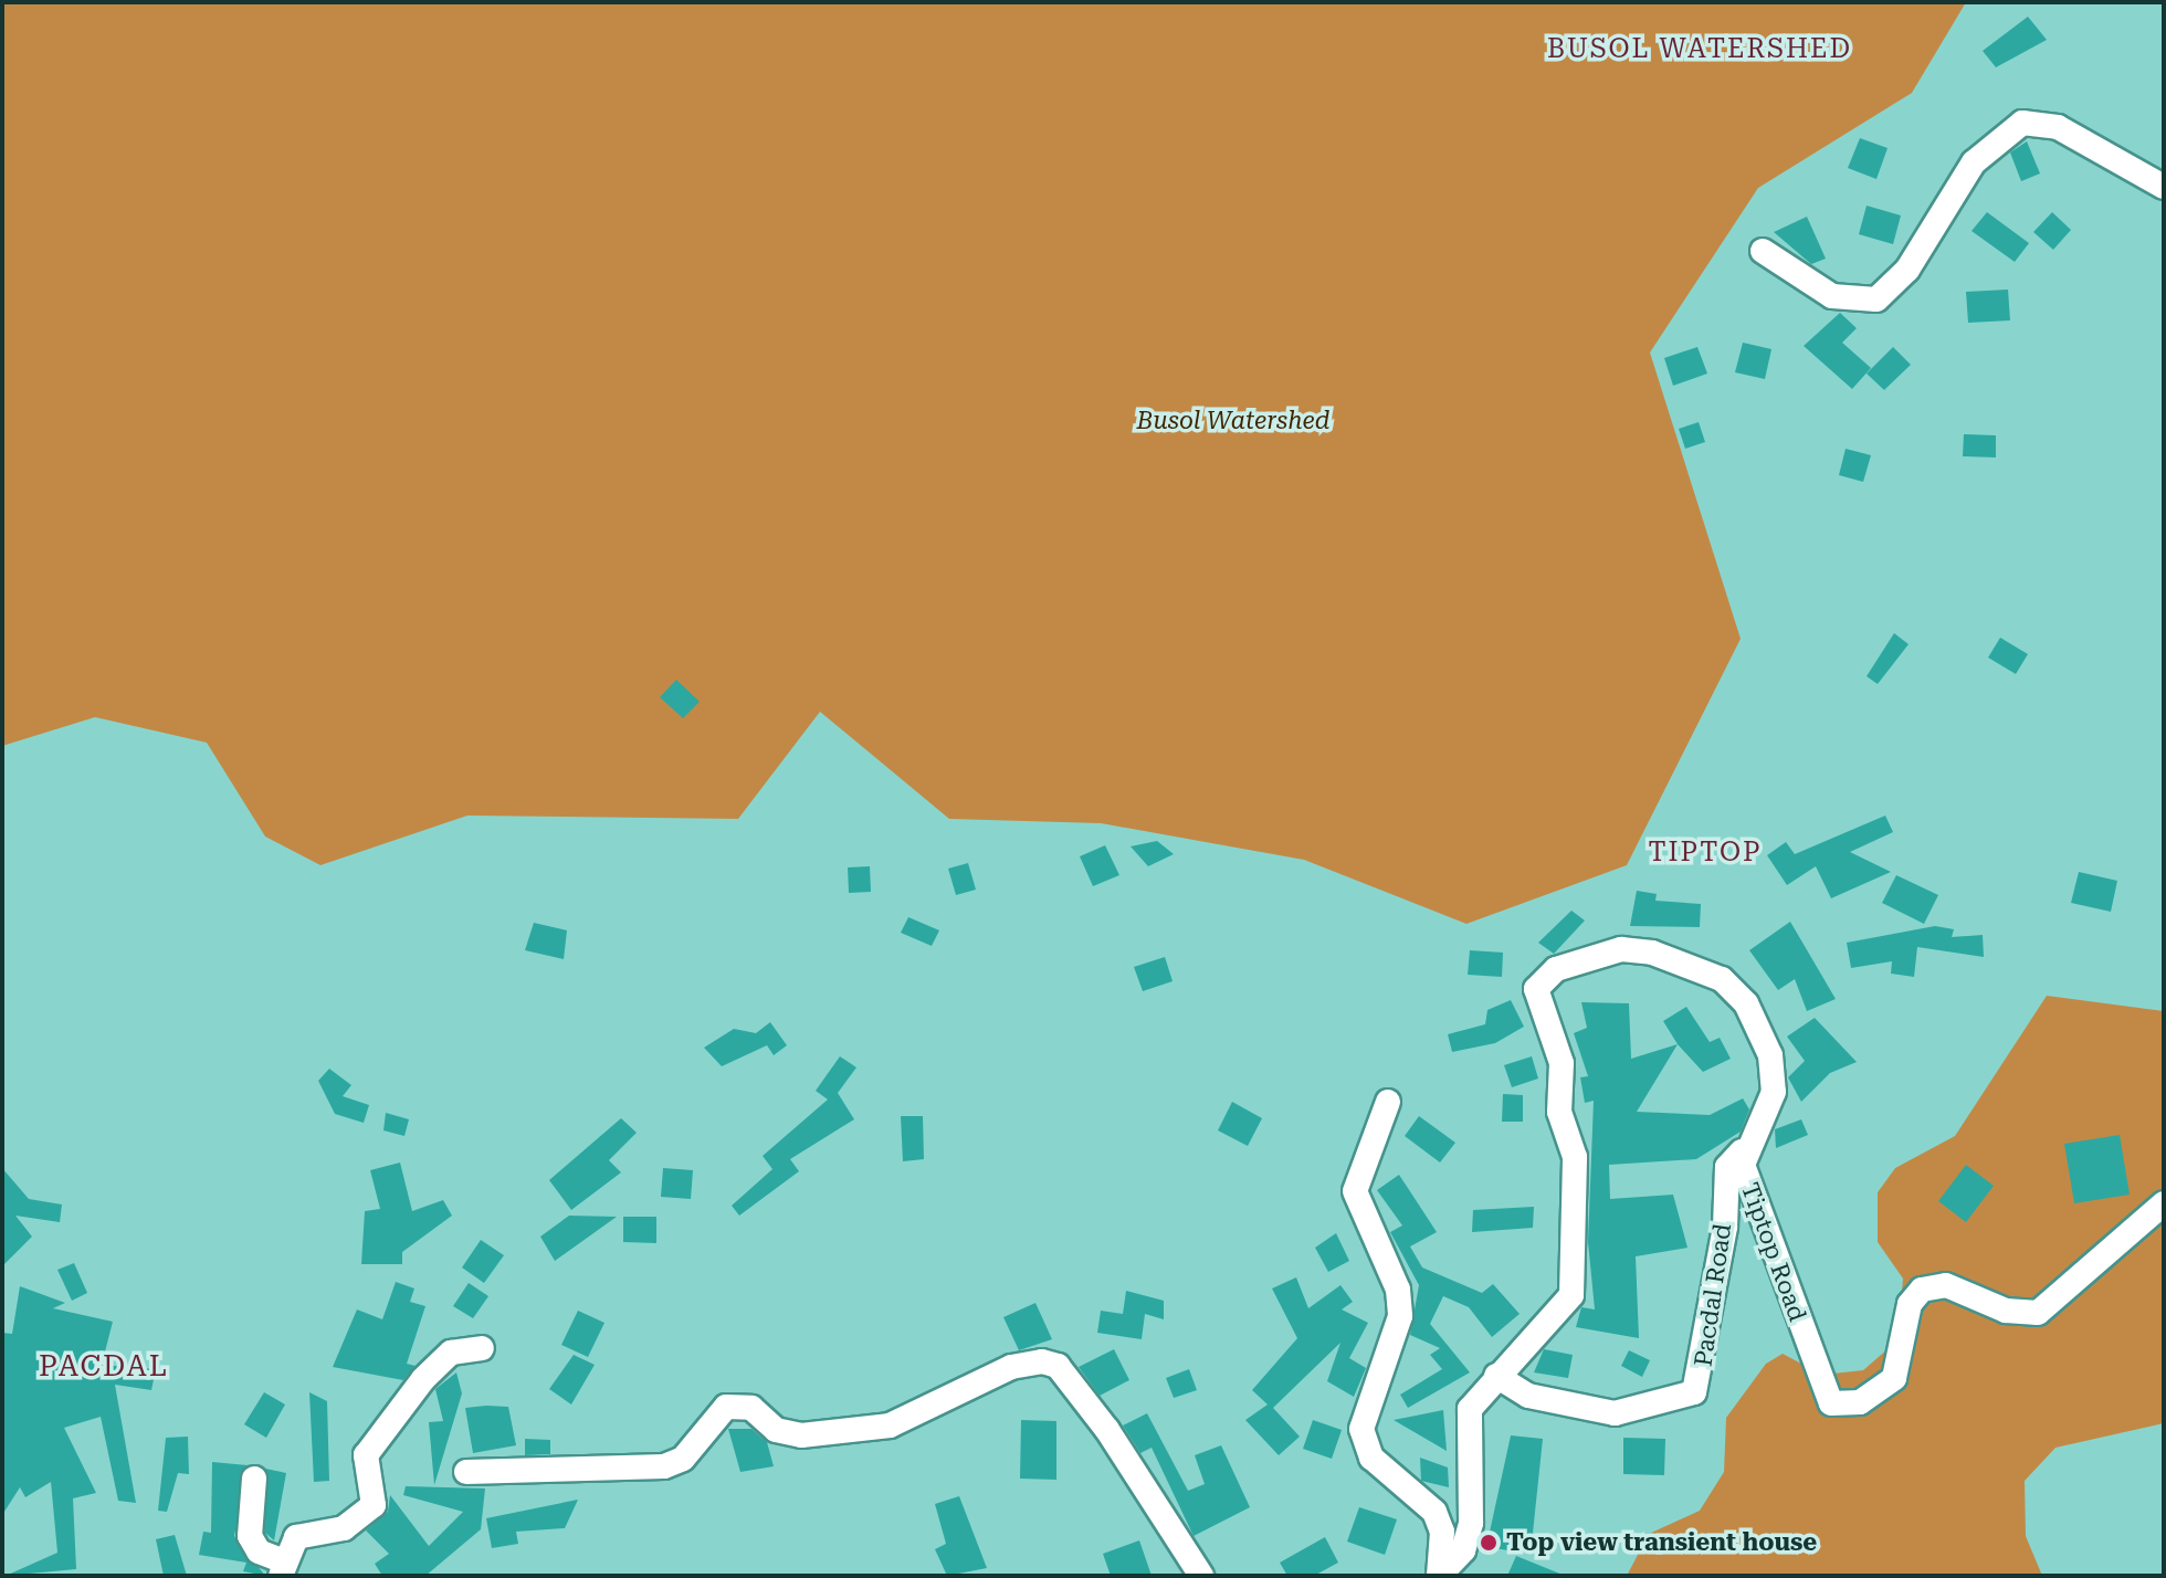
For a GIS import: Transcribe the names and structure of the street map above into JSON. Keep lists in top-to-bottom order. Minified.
{"streets":{"street":["Tiptop Road","Pacdal Road"]},"crossings":[["Tiptop Road","Pacdal Road"]],"districts":["BUSOL WATERSHED","TIPTOP","PACDAL"],"parks":["Busol Watershed"],"places":["Top view transient house"]}
